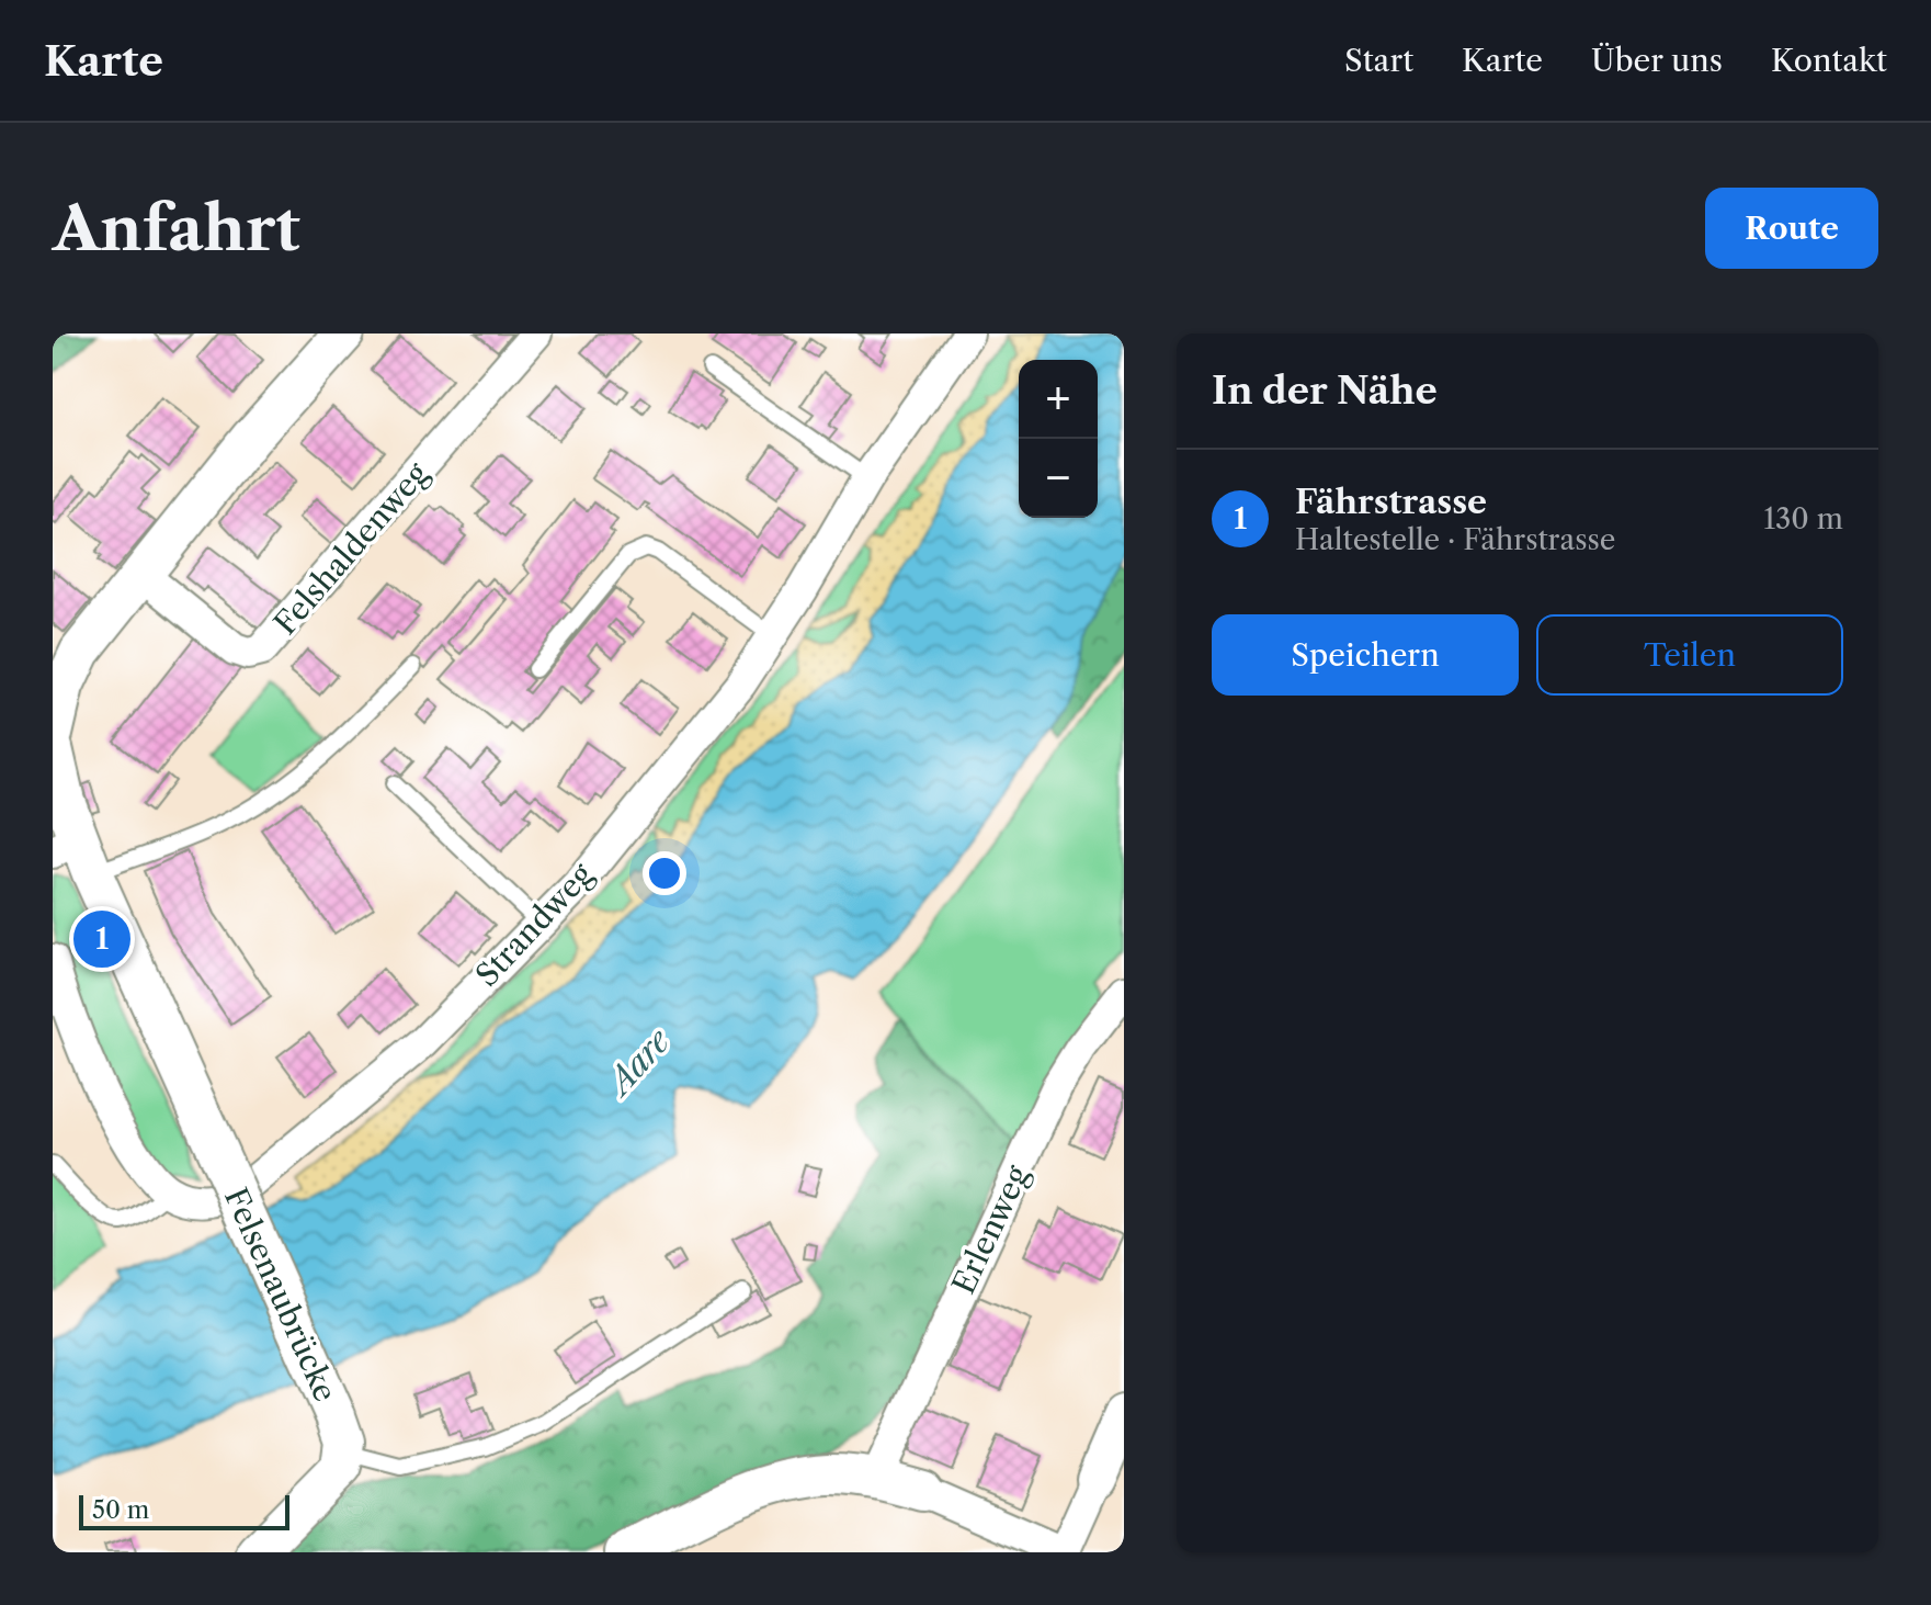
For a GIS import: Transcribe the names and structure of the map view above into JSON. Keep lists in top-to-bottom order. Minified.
{"streets":{"street":["Felshaldenweg","Strandweg","Erlenweg","Felsenaubrücke"]},"water":["Aare"],"scale_bar":"50 m","page":{"header":"Karte","nav":["Start","Karte","Über uns","Kontakt"],"buttons":["Route",["Speichern","Teilen"]],"title":"Anfahrt","heading":"In der Nähe","map_buttons":["+","−"],"list":[{"mark":"1","name":"Fährstrasse","note":"Haltestelle · Fährstrasse","value":"130 m"}],"pins":"1","scale":"50 m"}}
